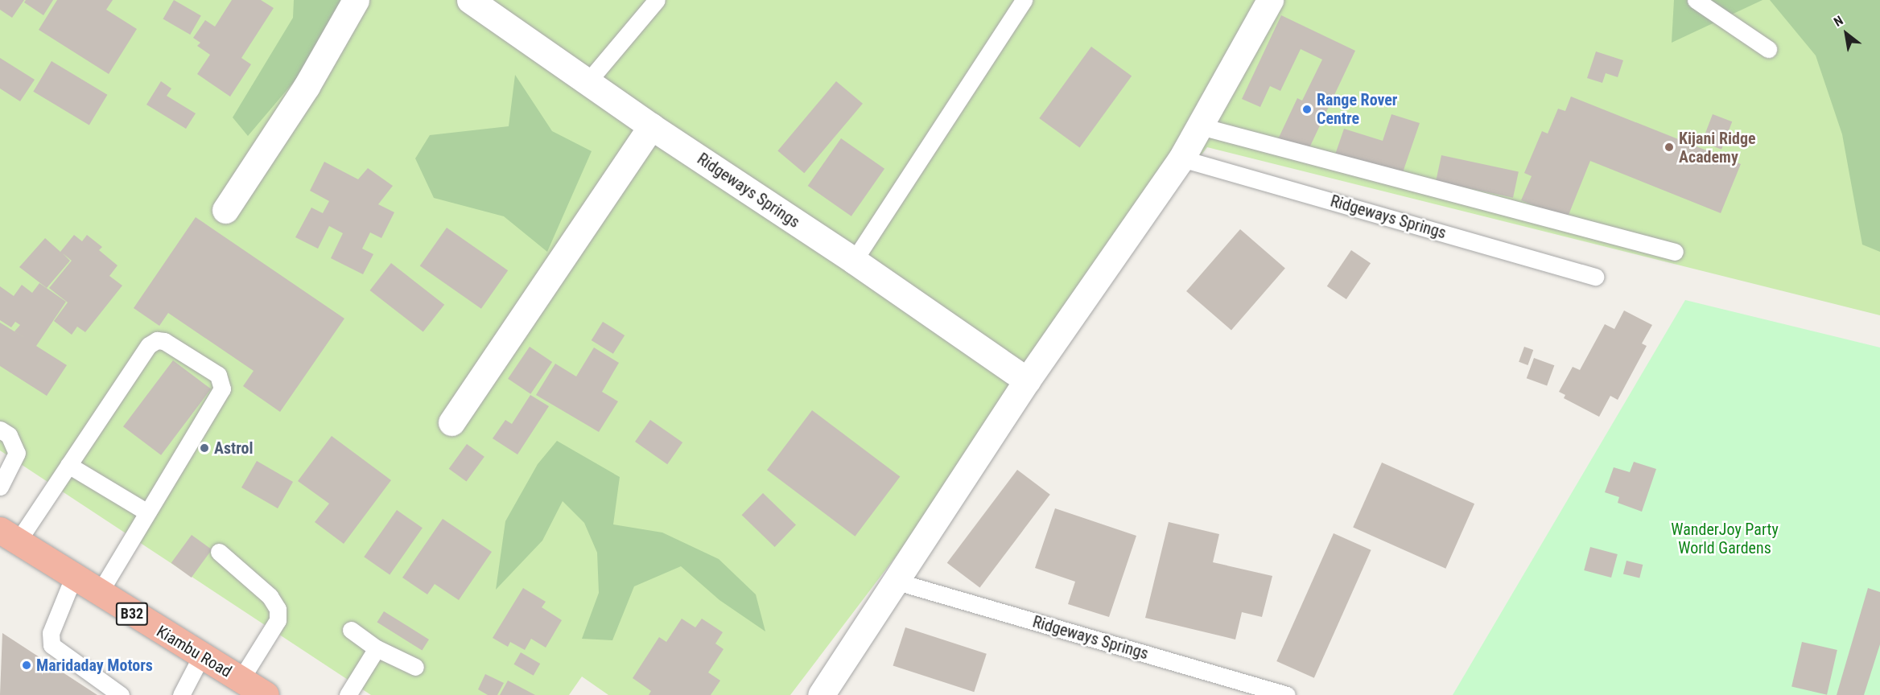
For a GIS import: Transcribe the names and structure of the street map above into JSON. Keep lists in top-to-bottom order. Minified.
{"streets":{"highway":["B32","Kiambu Road"],"street":["Ridgeways Springs"]},"parks":["WanderJoy Party World Gardens"],"places":["Range Rover Centre","Kijani Ridge Academy","Astrol","Maridaday Motors"],"north":"top left"}
